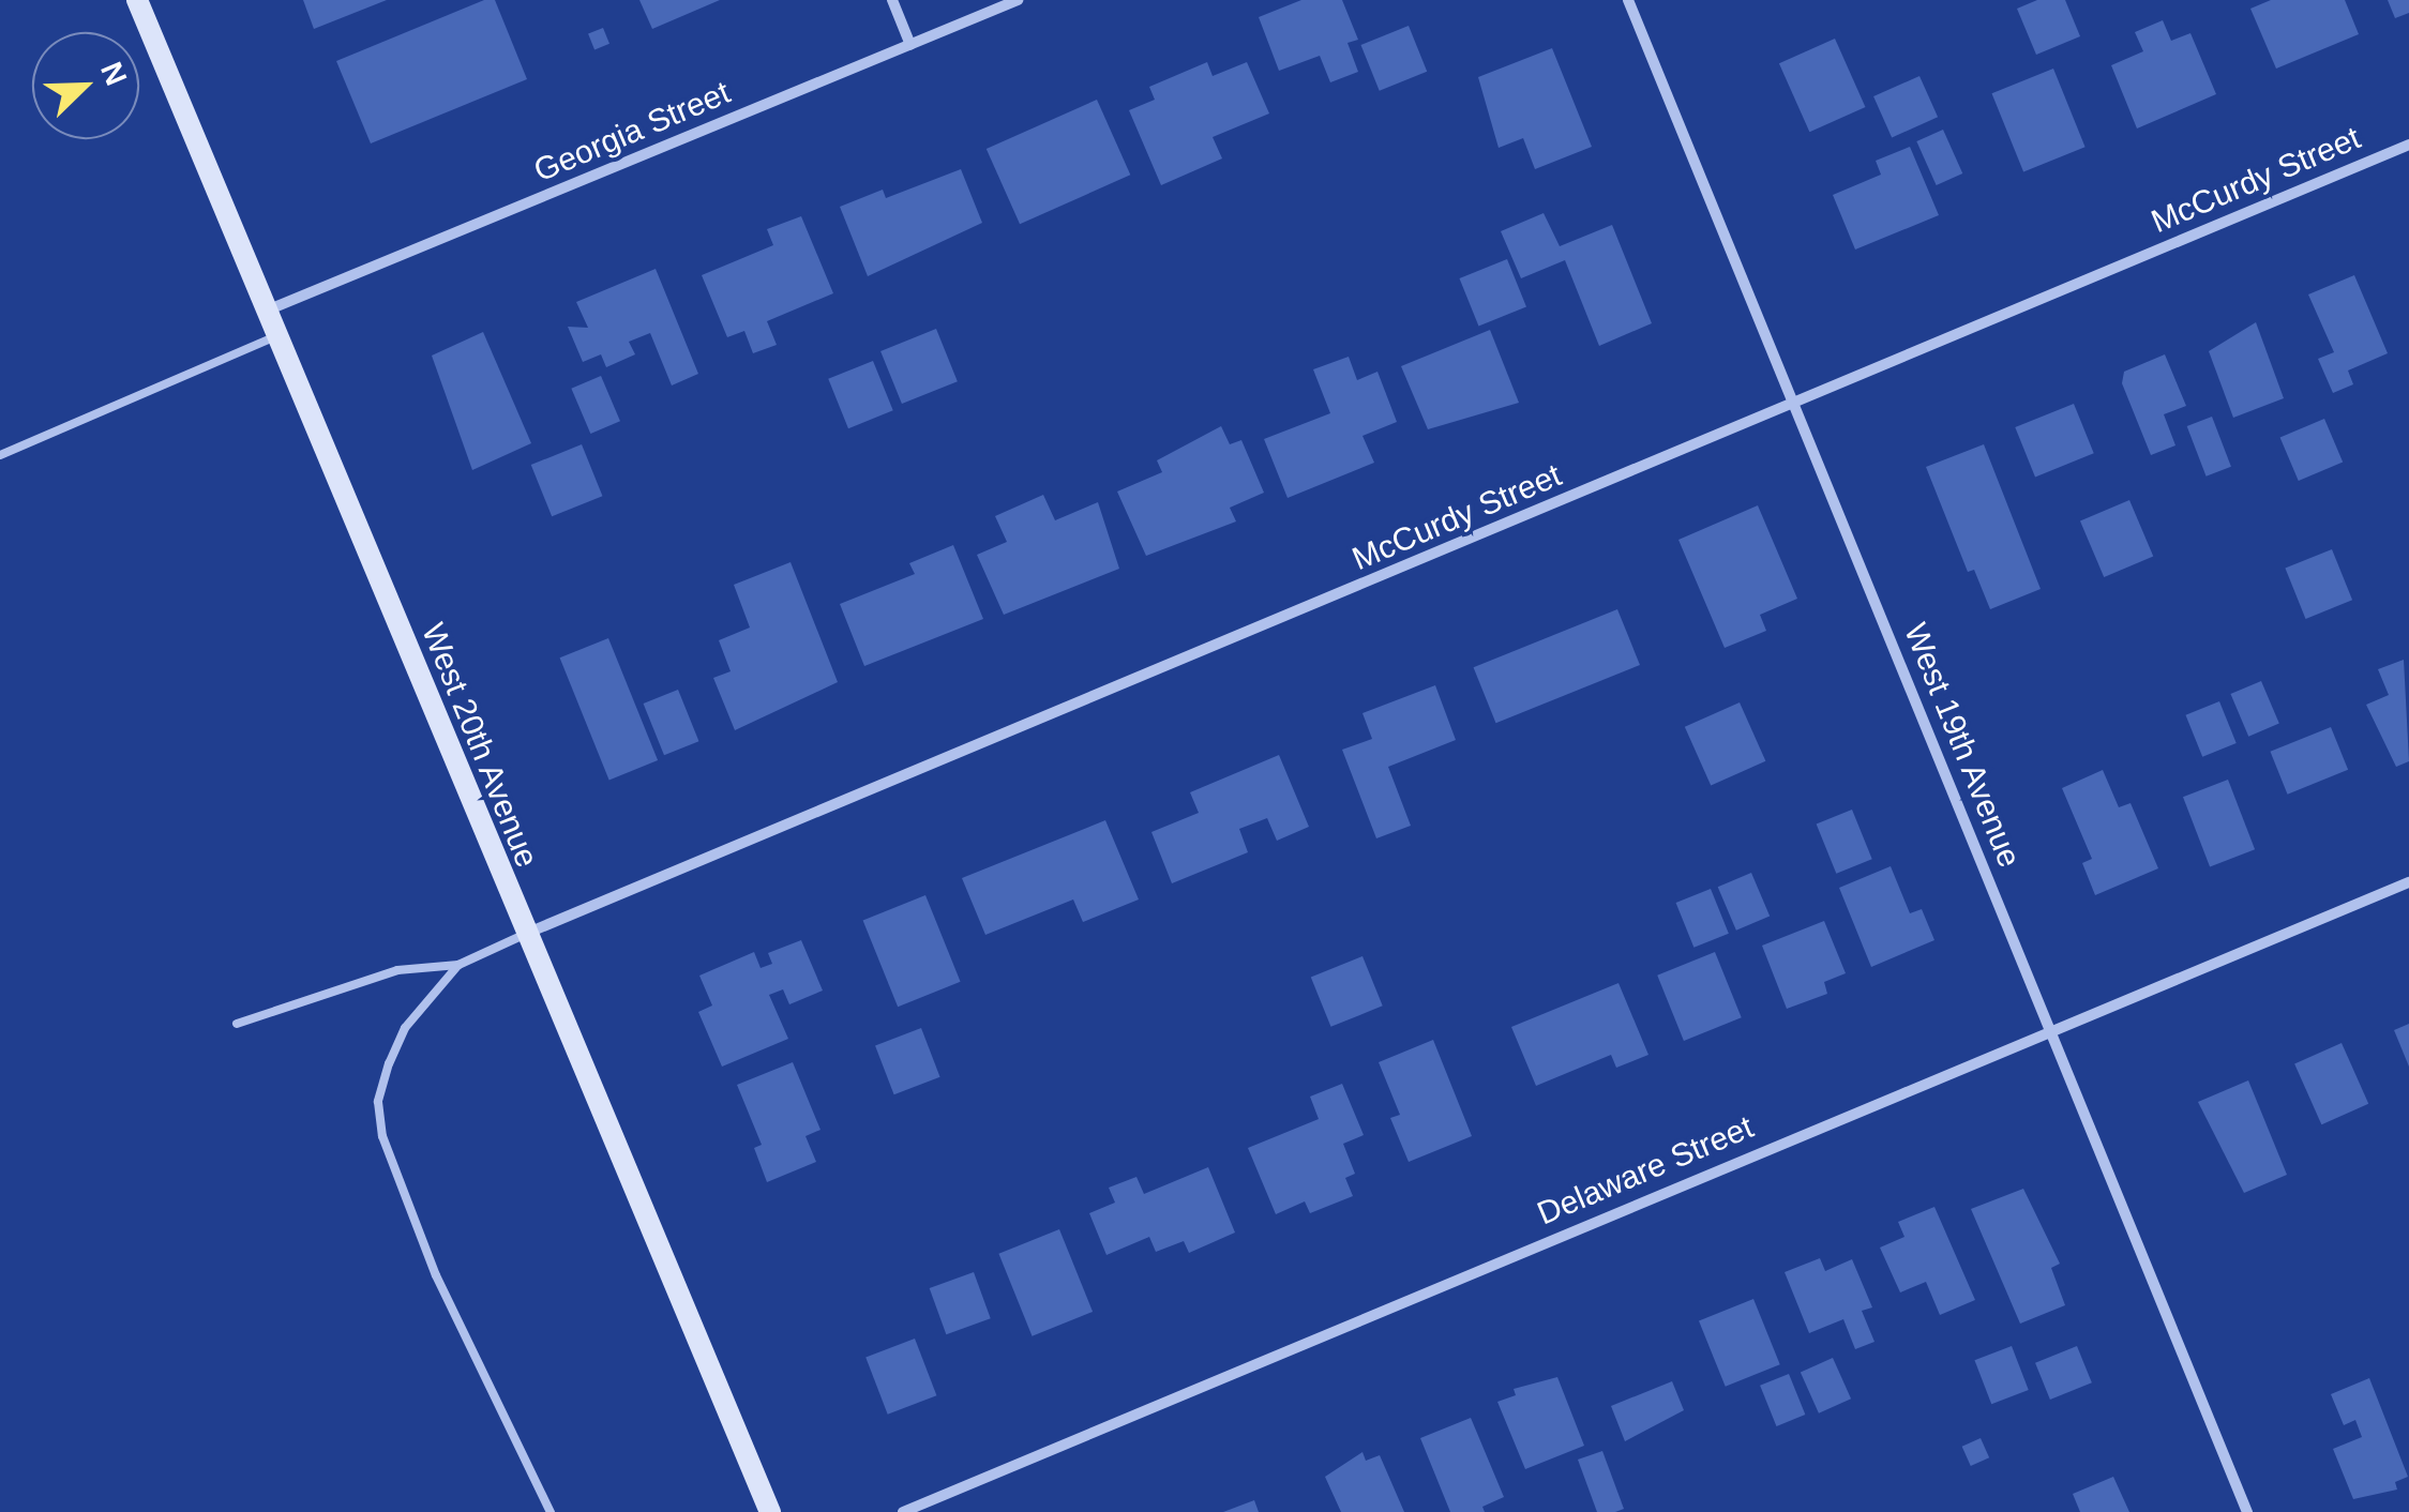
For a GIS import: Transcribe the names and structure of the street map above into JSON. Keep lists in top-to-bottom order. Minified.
{"streets":{"main road":["West 20th Avenue"],"street":["Georgia Street","McCurdy Street","West 19th Avenue","Delaware Street"]},"crossings":[["Georgia Street","West 20th Avenue"],["McCurdy Street","West 20th Avenue"],["McCurdy Street","West 19th Avenue"],["West 19th Avenue","Delaware Street"]],"north":"top right"}
